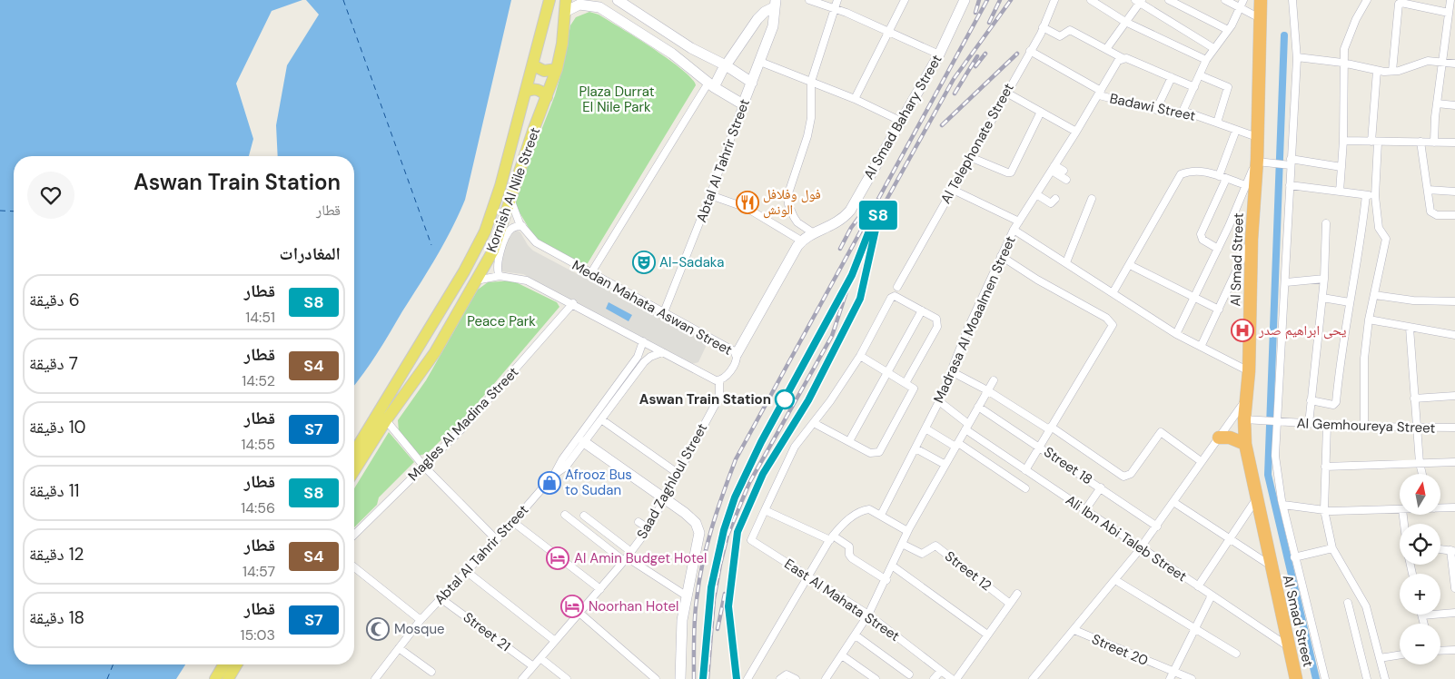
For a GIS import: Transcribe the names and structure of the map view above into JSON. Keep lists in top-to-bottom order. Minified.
{"streets":{"highway":["Al Smad Street"],"main road":["Kornish Al Nile Street"],"street":["Badawi Street","Al Smad Bahary Street","Al Telephonate Street","Abtal Al Tahrir Street","Medan Mahata Aswan Street","Madrasa Al Moaalmen Street","Magles Al Madina Street","Al Gemhoureya Street","Street 18","Saad Zaghloul Street","Ali Ibn Abi Taleb Street","Street 12","East Al Mahata Street","Street 21","Street 20"]},"crossings":[["Badawi Street","Al Telephonate Street"],["Badawi Street","Al Smad Street"],["Badawi Street","Madrasa Al Moaalmen Street"],["Al Smad Bahary Street","Medan Mahata Aswan Street"],["Abtal Al Tahrir Street","Medan Mahata Aswan Street"],["Abtal Al Tahrir Street","Street 21"],["Kornish Al Nile Street","Medan Mahata Aswan Street"],["Al Smad Street","Al Gemhoureya Street"],["Al Smad Street","Ali Ibn Abi Taleb Street"],["Medan Mahata Aswan Street","Saad Zaghloul Street"],["Madrasa Al Moaalmen Street","Ali Ibn Abi Taleb Street"],["Saad Zaghloul Street","Street 21"]],"parks":["Plaza Durrat El Nile Park","Peace Park"],"places":{"restaurant":["فول وفلافل الونش"],"theatre":["Al-Sadaka"],"hospital":["يحى ابراهيم صدر"],"other":["Aswan Train Station"],"shop":["Afrooz Bus to Sudan"],"hotel":["Al Amin Budget Hotel","Noorhan Hotel"],"mosque":["Mosque"]},"north":"top","page":{"on_map":"S8","heading":[["Aswan Train Station","قطار"],"المغادرات"],"list":[{"mark":"S8","name":"قطار","note":"14:51","value":"6 دقيقة"},{"mark":"S4","name":"قطار","note":"14:52","value":"7 دقيقة"},{"mark":"S7","name":"قطار","note":"14:55","value":"10 دقيقة"},{"mark":"S8","name":"قطار","note":"14:56","value":"11 دقيقة"},{"mark":"S4","name":"قطار","note":"14:57","value":"12 دقيقة"},{"mark":"S7","name":"قطار","note":"15:03","value":"18 دقيقة"}],"map_buttons":["+","−"]}}
